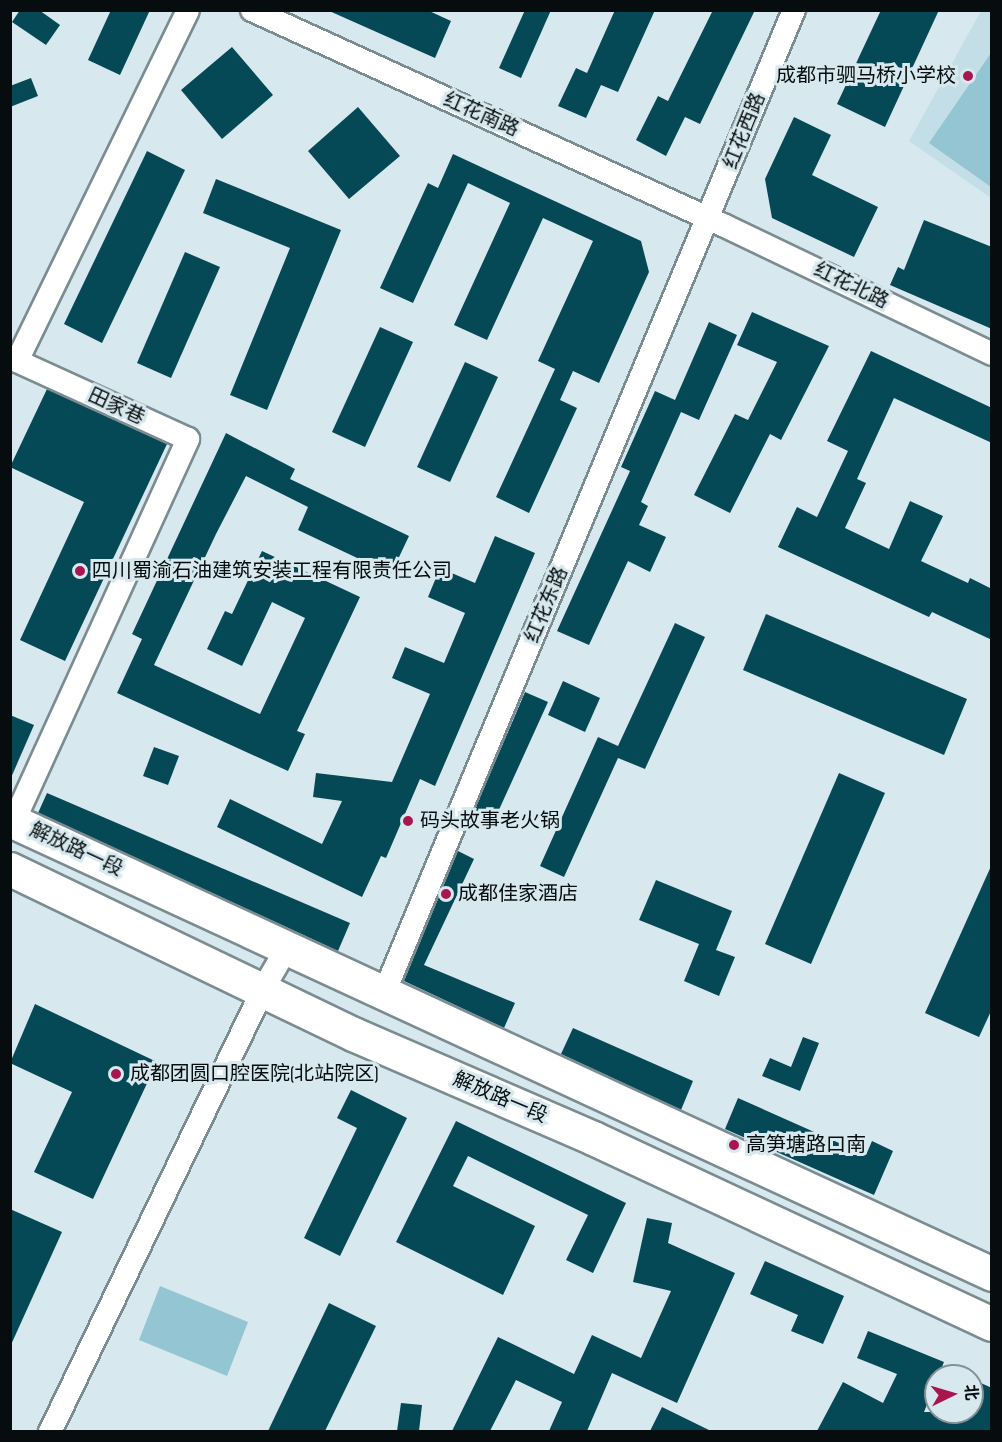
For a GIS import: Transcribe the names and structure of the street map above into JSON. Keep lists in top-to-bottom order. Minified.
{"streets":{"main road":["解放路一段"],"street":["红花南路","红花西路","红花北路","田家巷","红花东路"]},"crossings":[["红花南路","红花西路"],["红花南路","红花北路"],["红花南路","红花东路"],["红花西路","红花北路"],["红花西路","红花东路"],["红花北路","红花东路"],["田家巷","解放路一段"],["红花东路","解放路一段"]],"places":["成都市驷马桥小学校","四川蜀渝石油建筑安装工程有限责任公司","码头故事老火锅","成都佳家酒店","成都团圆口腔医院(北站院区)","高笋塘路口南"],"north":"right"}
